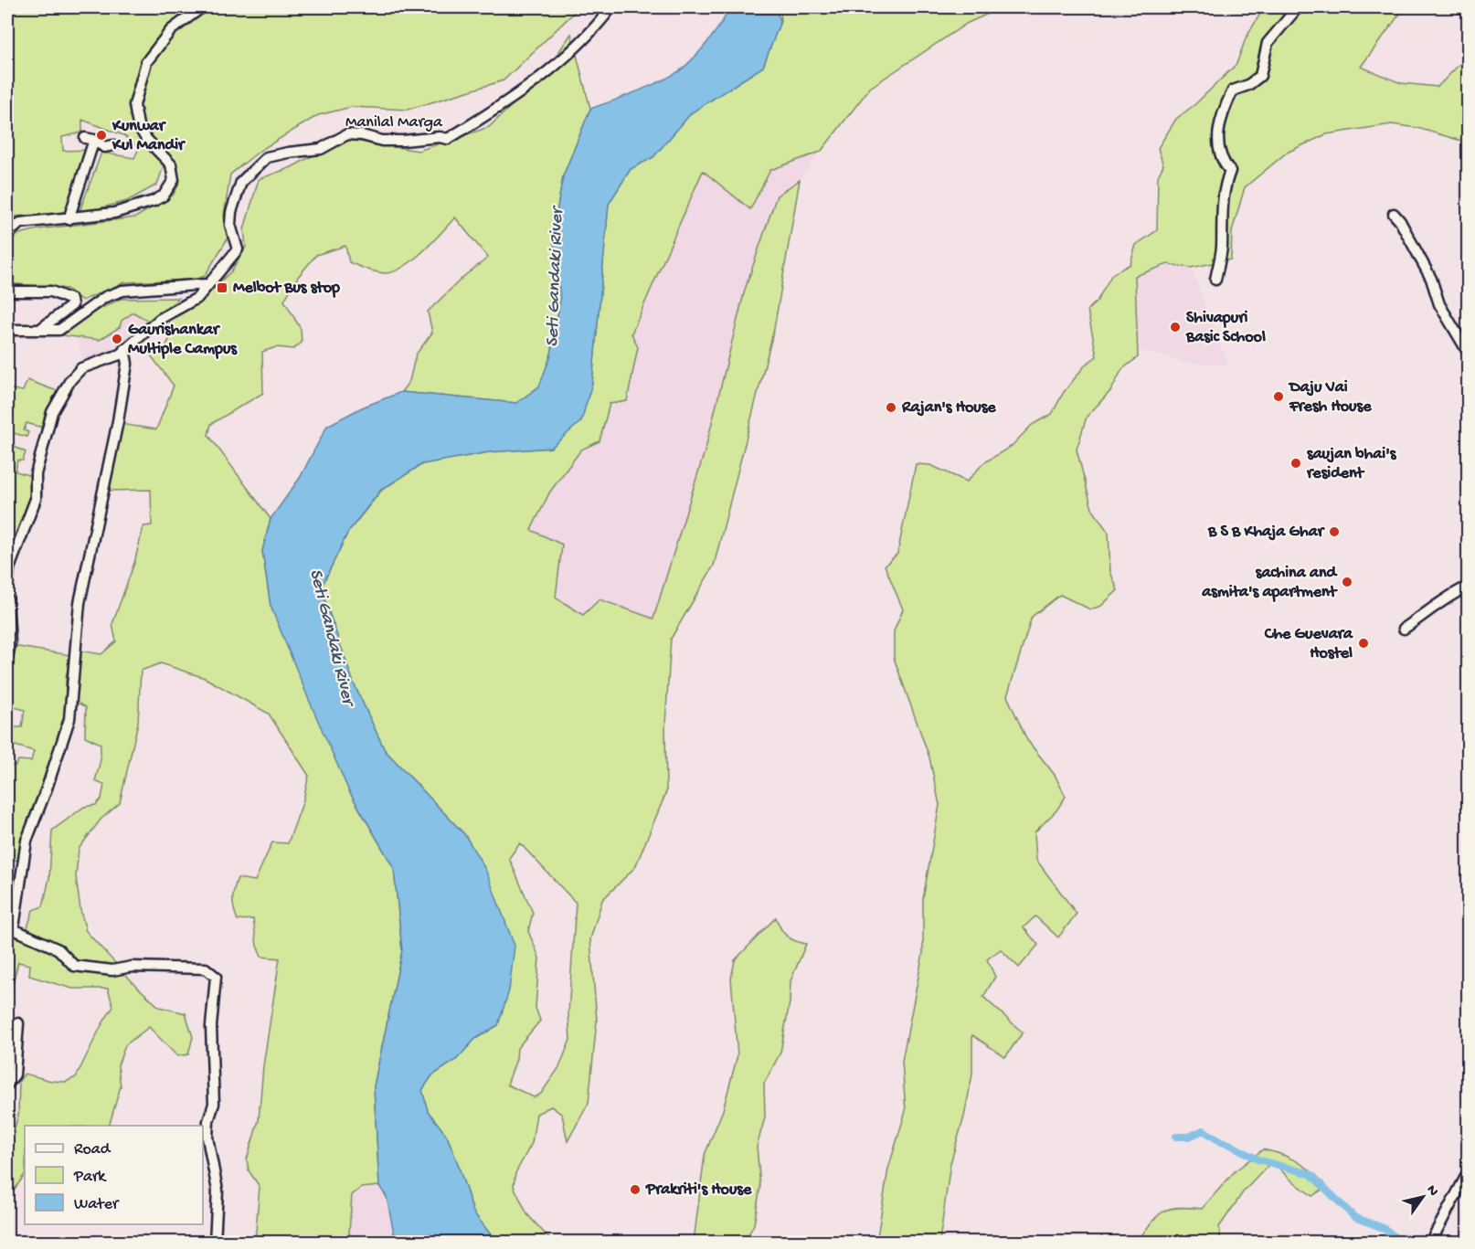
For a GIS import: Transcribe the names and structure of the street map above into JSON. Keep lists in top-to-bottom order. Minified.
{"streets":{"street":["Manilal Marga"]},"water":["Seti Gandaki River"],"places":{"other":["Kunwar Kul Mandir","Shivapuri Basic School","Gaurishankar Multiple Campus","Daju Vai Fresh House","Rajan's House","saujan bhai's resident","B S B Khaja Ghar","sachina and asmita's apartment","Che Guevara Hostel","Prakriti's House"],"transit":["Melbot Bus stop"]},"legend":["Road","Park","Water"],"north":"top right"}
